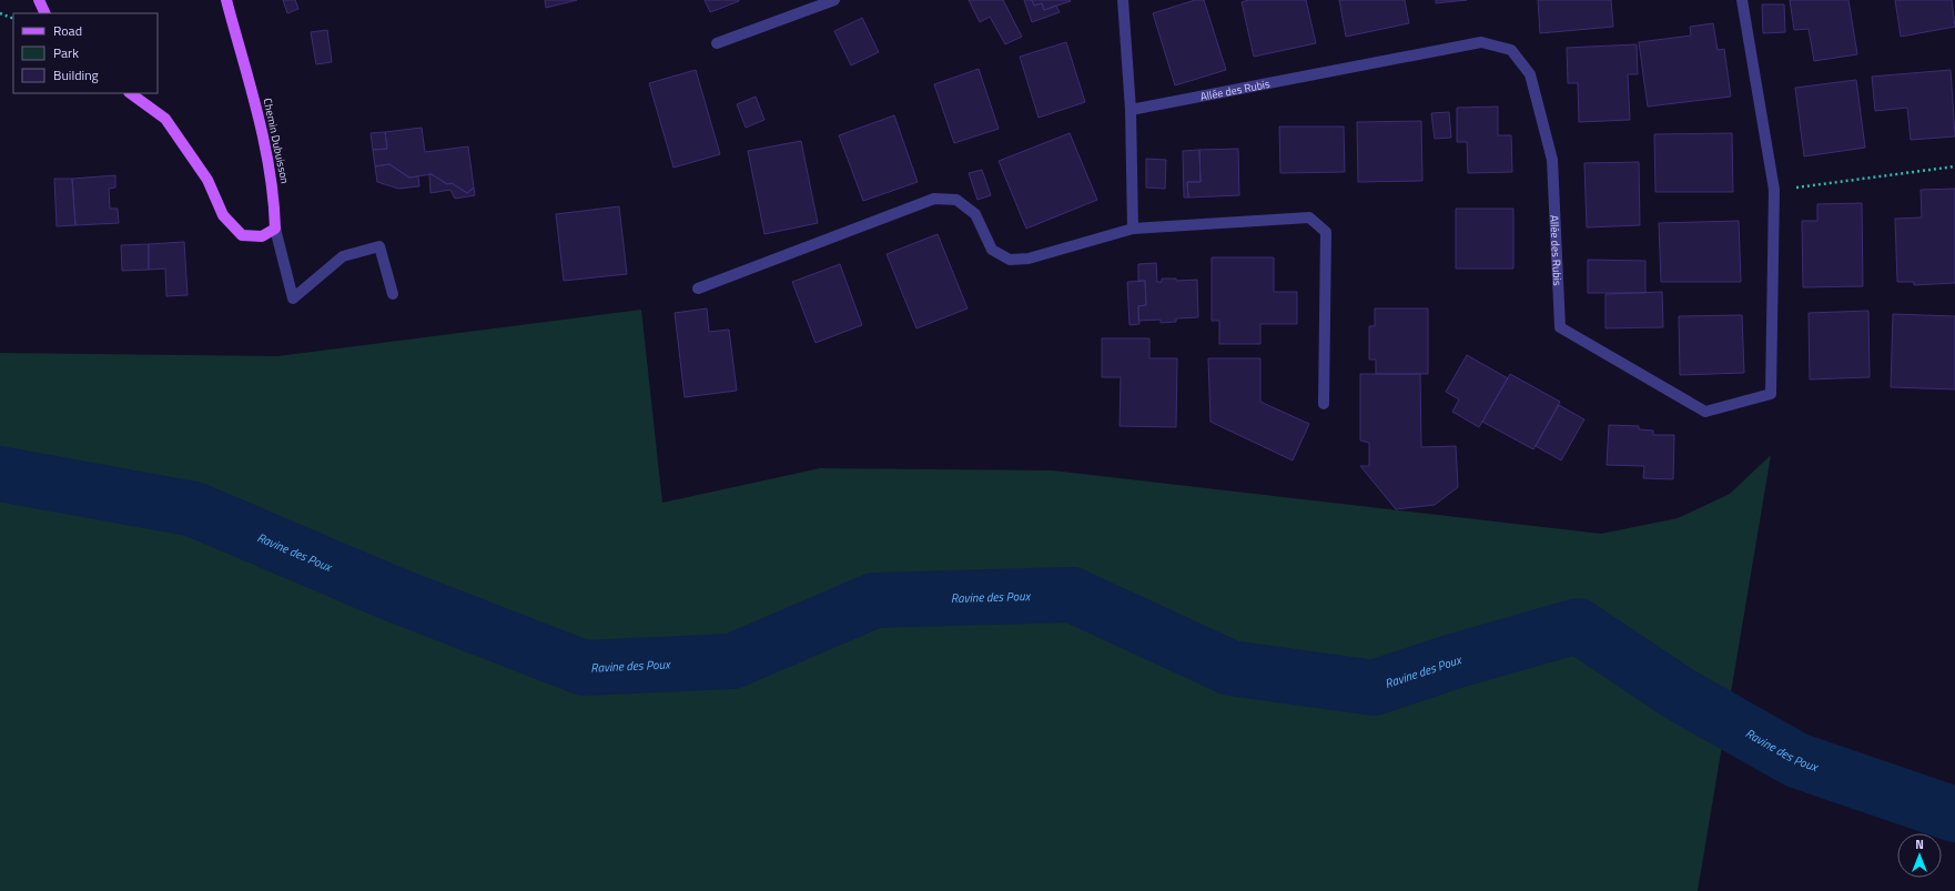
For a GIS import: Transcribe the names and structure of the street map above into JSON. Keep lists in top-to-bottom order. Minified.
{"streets":{"main road":["Chemin Dubuisson"],"street":["Allée des Rubis"]},"water":["Ravine des Poux"],"legend":["Road","Park","Building"],"north":"top"}
